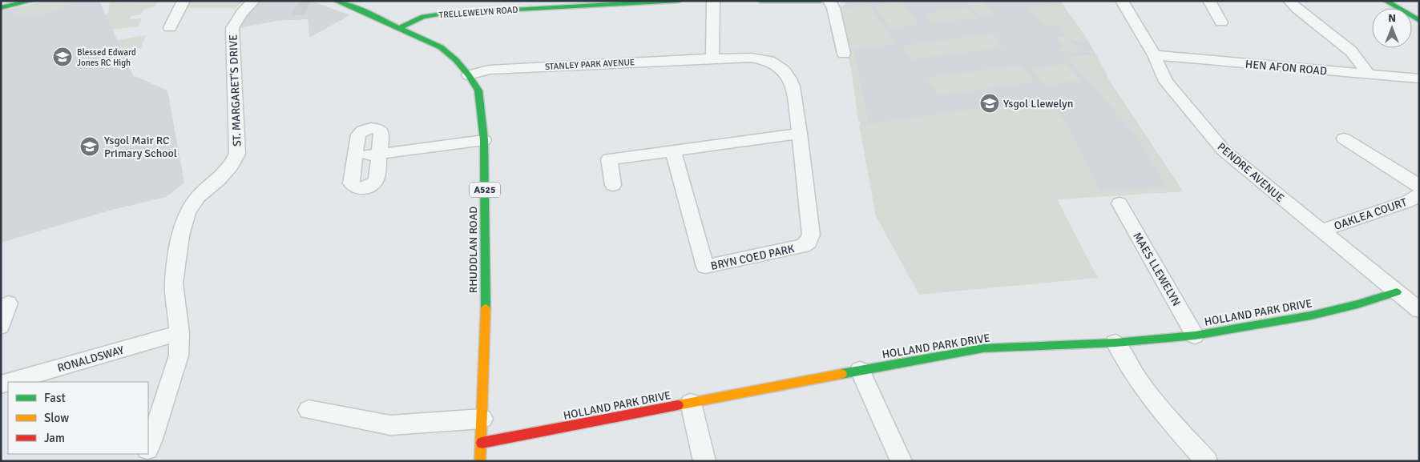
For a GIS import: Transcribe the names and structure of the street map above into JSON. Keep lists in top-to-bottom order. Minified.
{"streets":{"street":["TRELLEWELYN ROAD","STANLEY PARK AVENUE","HEN AFON ROAD","ST. MARGARET'S DRIVE","PENDRE AVENUE","A525","OAKLEA COURT","RHUDDLAN ROAD","BRYN COED PARK","MAES LLEWELYN","HOLLAND PARK DRIVE","RONALDSWAY"]},"crossings":[["TRELLEWELYN ROAD","RHUDDLAN ROAD"],["STANLEY PARK AVENUE","RHUDDLAN ROAD"],["STANLEY PARK AVENUE","BRYN COED PARK"],["HEN AFON ROAD","PENDRE AVENUE"],["ST. MARGARET'S DRIVE","RONALDSWAY"],["PENDRE AVENUE","OAKLEA COURT"],["PENDRE AVENUE","HOLLAND PARK DRIVE"],["RHUDDLAN ROAD","HOLLAND PARK DRIVE"],["MAES LLEWELYN","HOLLAND PARK DRIVE"]],"places":{"school or university":["Blessed Edward Jones RC High","Ysgol Llewelyn","Ysgol Mair RC Primary School"]},"legend":["Fast","Slow","Jam"],"north":"top"}
